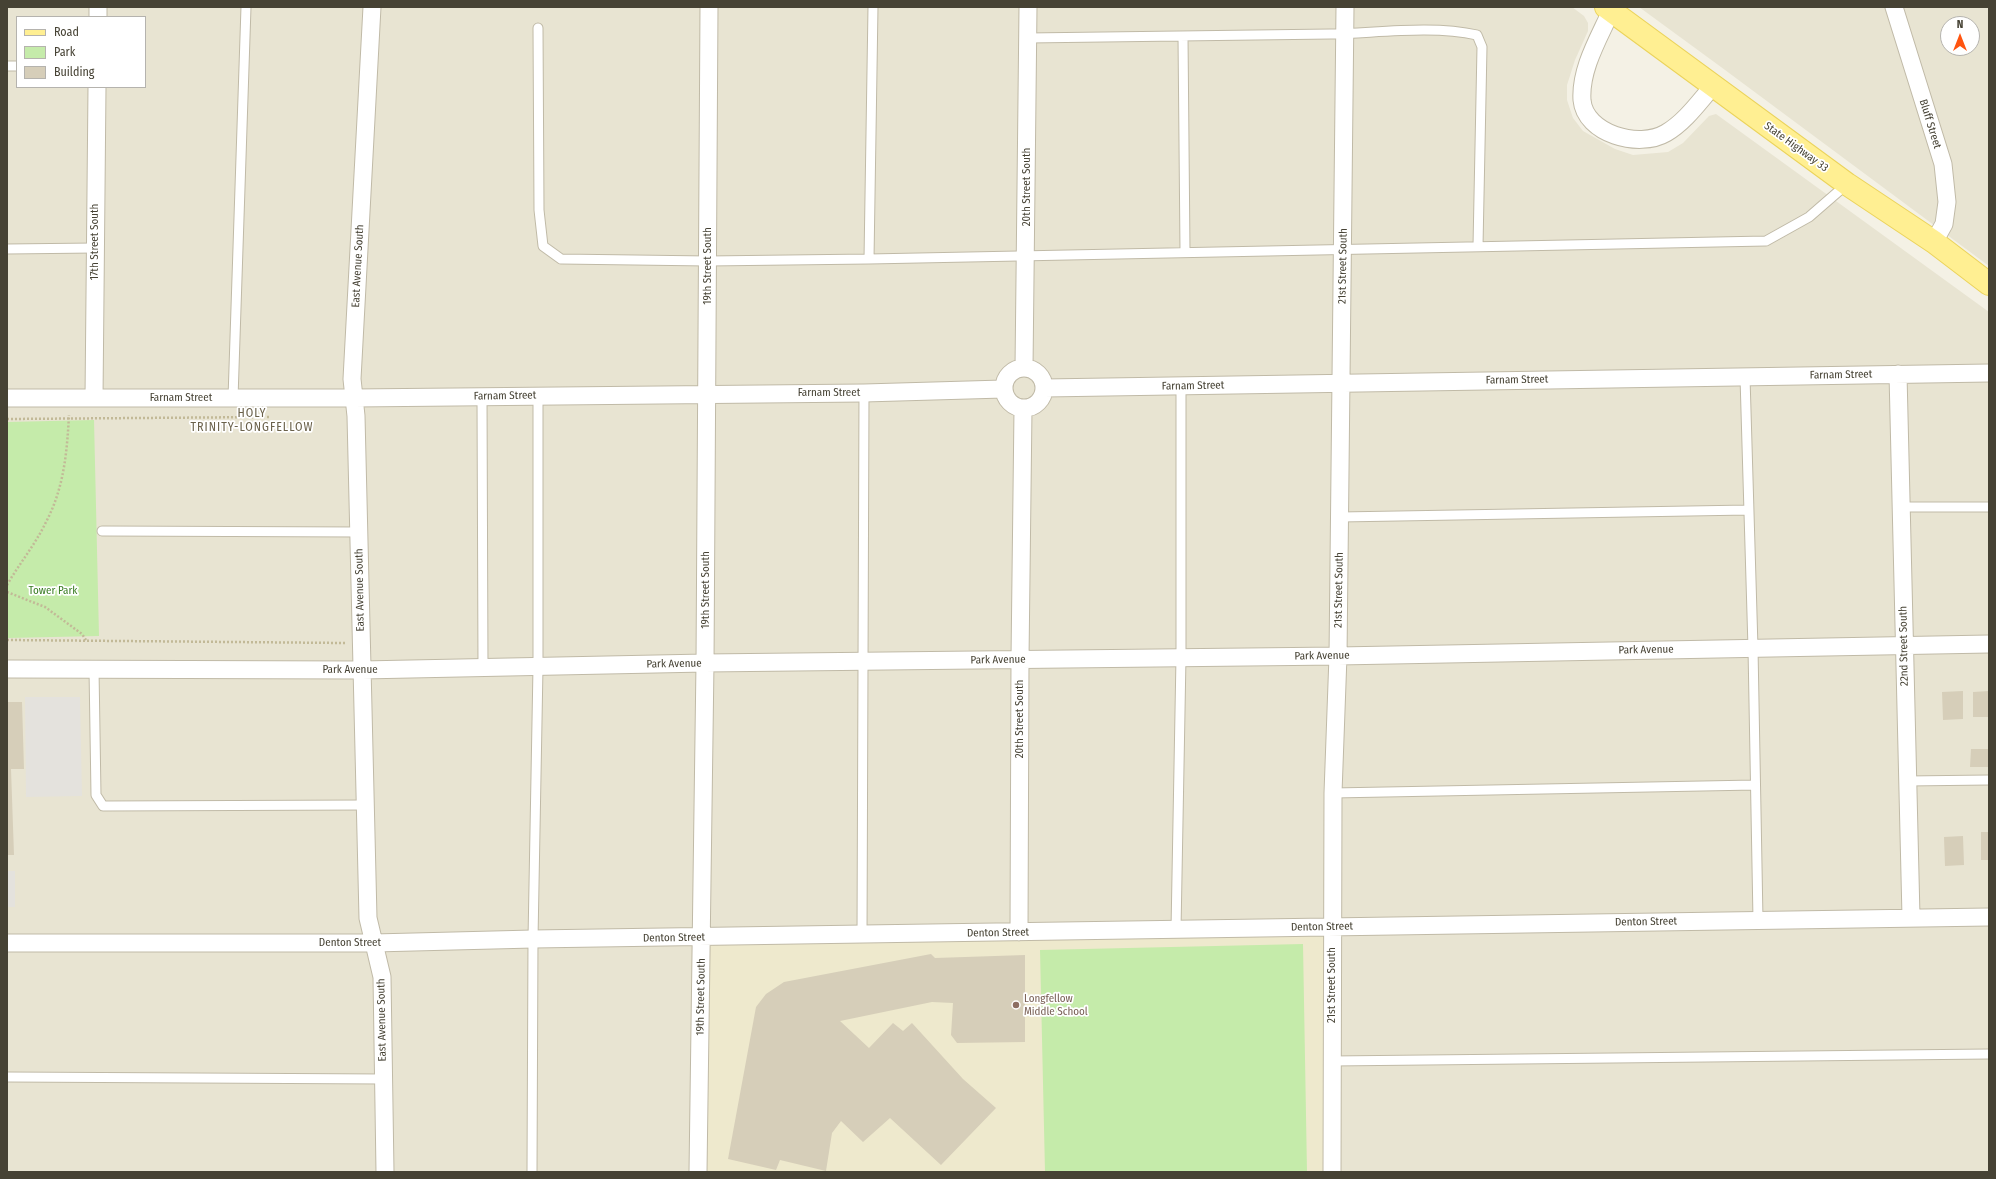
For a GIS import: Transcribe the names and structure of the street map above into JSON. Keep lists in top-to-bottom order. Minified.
{"streets":{"main road":["State Highway 33"],"street":["Bluff Street","20th Street South","17th Street South","East Avenue South","19th Street South","21st Street South","Farnam Street","22nd Street South","Park Avenue","Denton Street"]},"crossings":[["Bluff Street","State Highway 33"],["20th Street South","Farnam Street"],["20th Street South","Park Avenue"],["20th Street South","Denton Street"],["17th Street South","Farnam Street"],["East Avenue South","Farnam Street"],["East Avenue South","Park Avenue"],["East Avenue South","Denton Street"],["19th Street South","Farnam Street"],["19th Street South","Park Avenue"],["19th Street South","Denton Street"],["21st Street South","Farnam Street"],["21st Street South","Park Avenue"],["21st Street South","Denton Street"],["Farnam Street","22nd Street South"],["22nd Street South","Park Avenue"],["22nd Street South","Denton Street"]],"districts":["HOLY TRINITY-LONGFELLOW"],"parks":["Tower Park"],"places":["Longfellow Middle School"],"legend":["Road","Park","Building"],"north":"top"}
